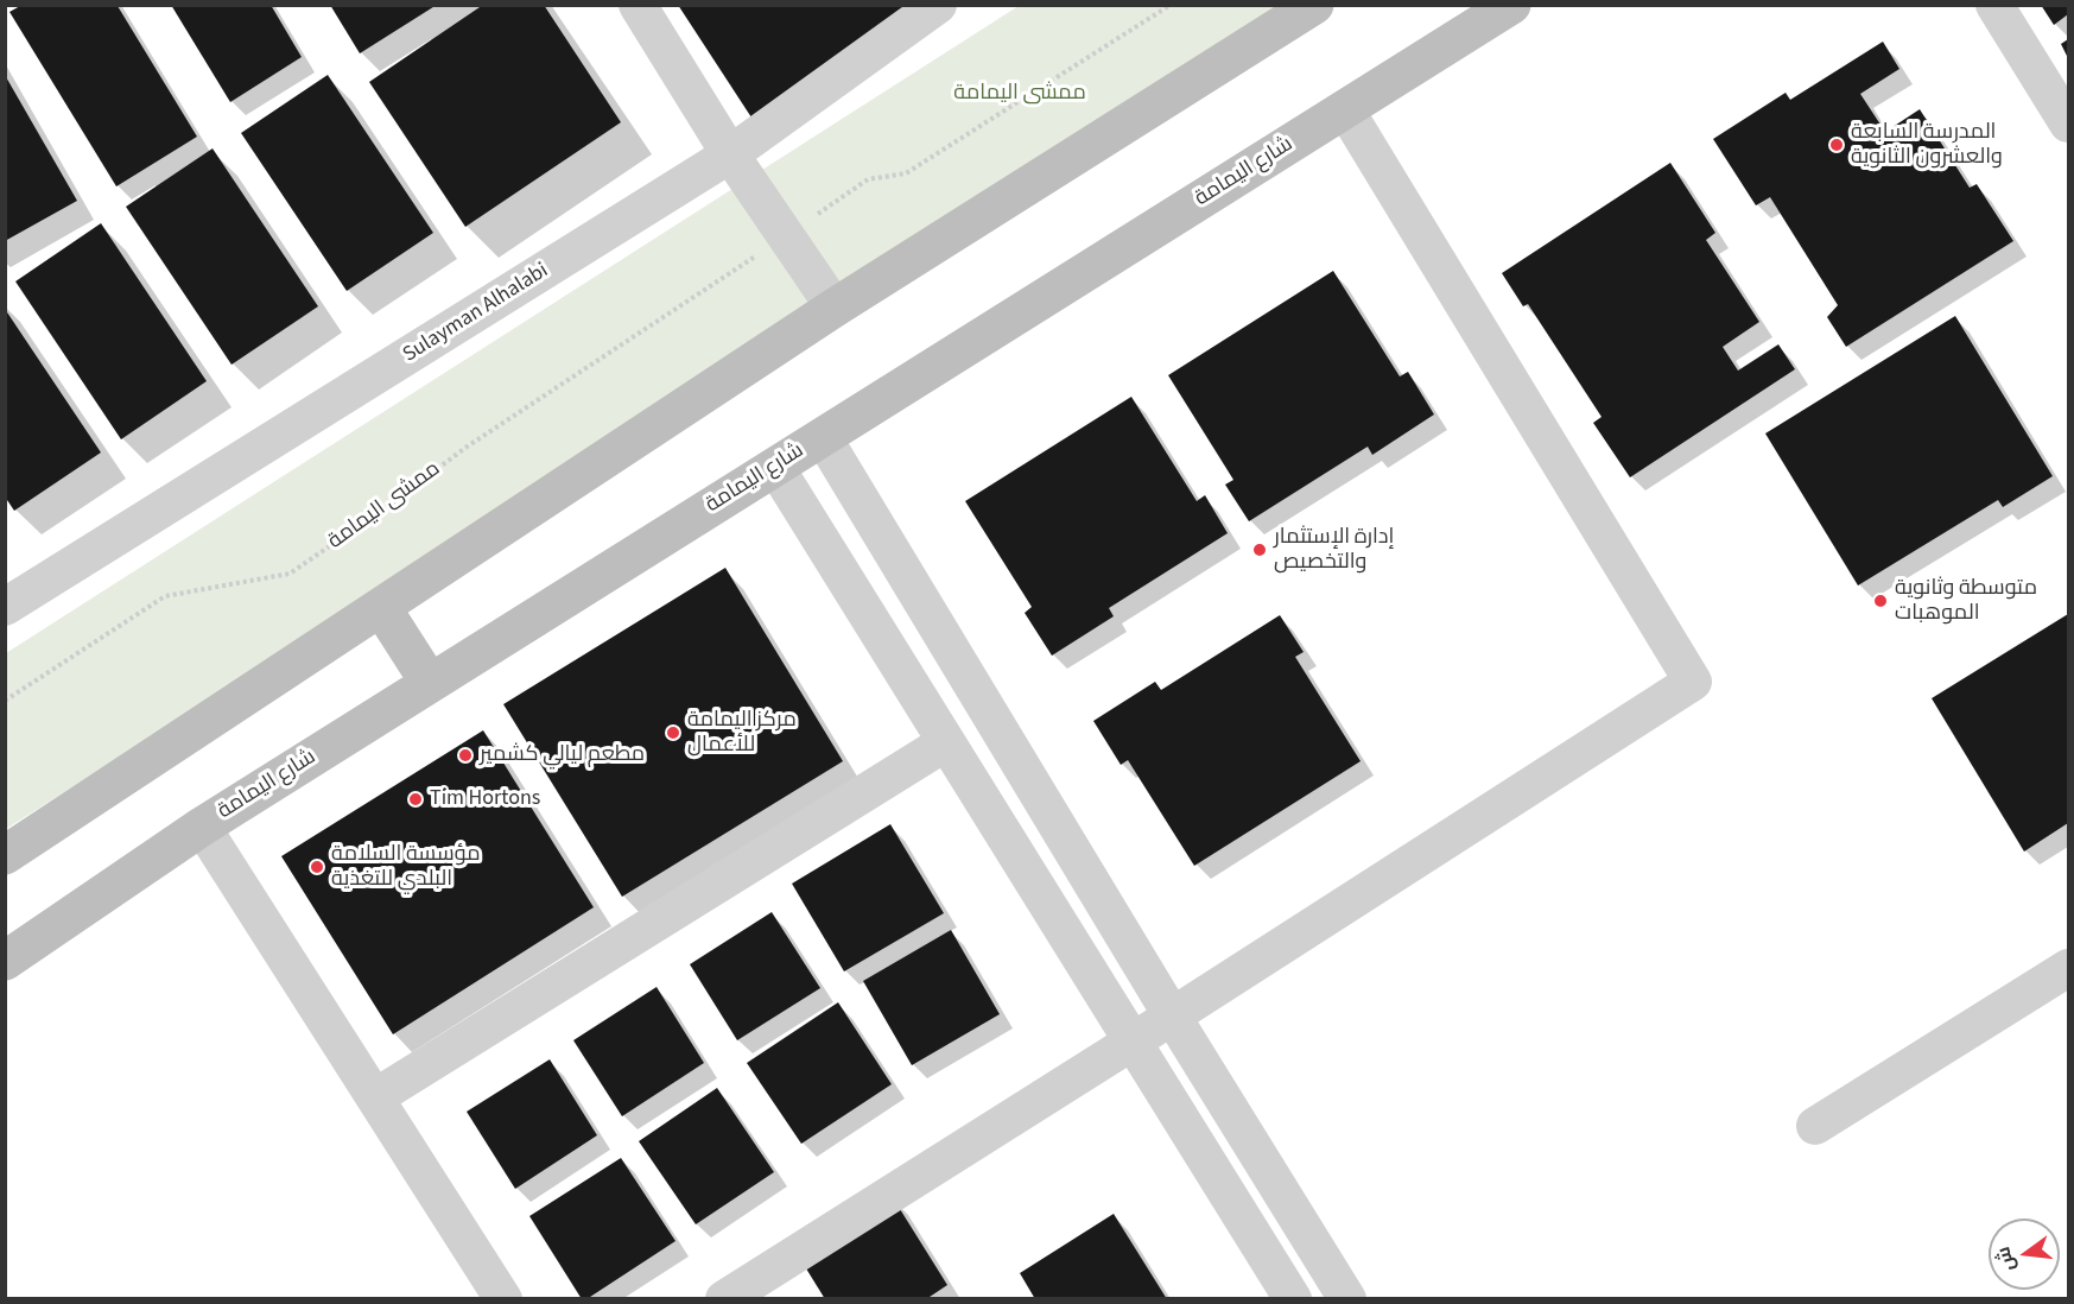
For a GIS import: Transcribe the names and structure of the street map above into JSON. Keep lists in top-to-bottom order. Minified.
{"streets":{"main road":["شارع اليمامة"],"street":["Sulayman Alhalabi"],"path":["ممشى اليمامة"]},"parks":["ممشى اليمامة"],"places":["المدرسة السابعة والعشرون الثانوية","إدارة الإستثمار والتخصيص","متوسطة وثانوية الموهبات","مركز اليمامة للأعمال","مطعم ليالي كشمير","Tim Hortons","مؤسسة السلامة البلدي للتغذية"],"north":"left"}
